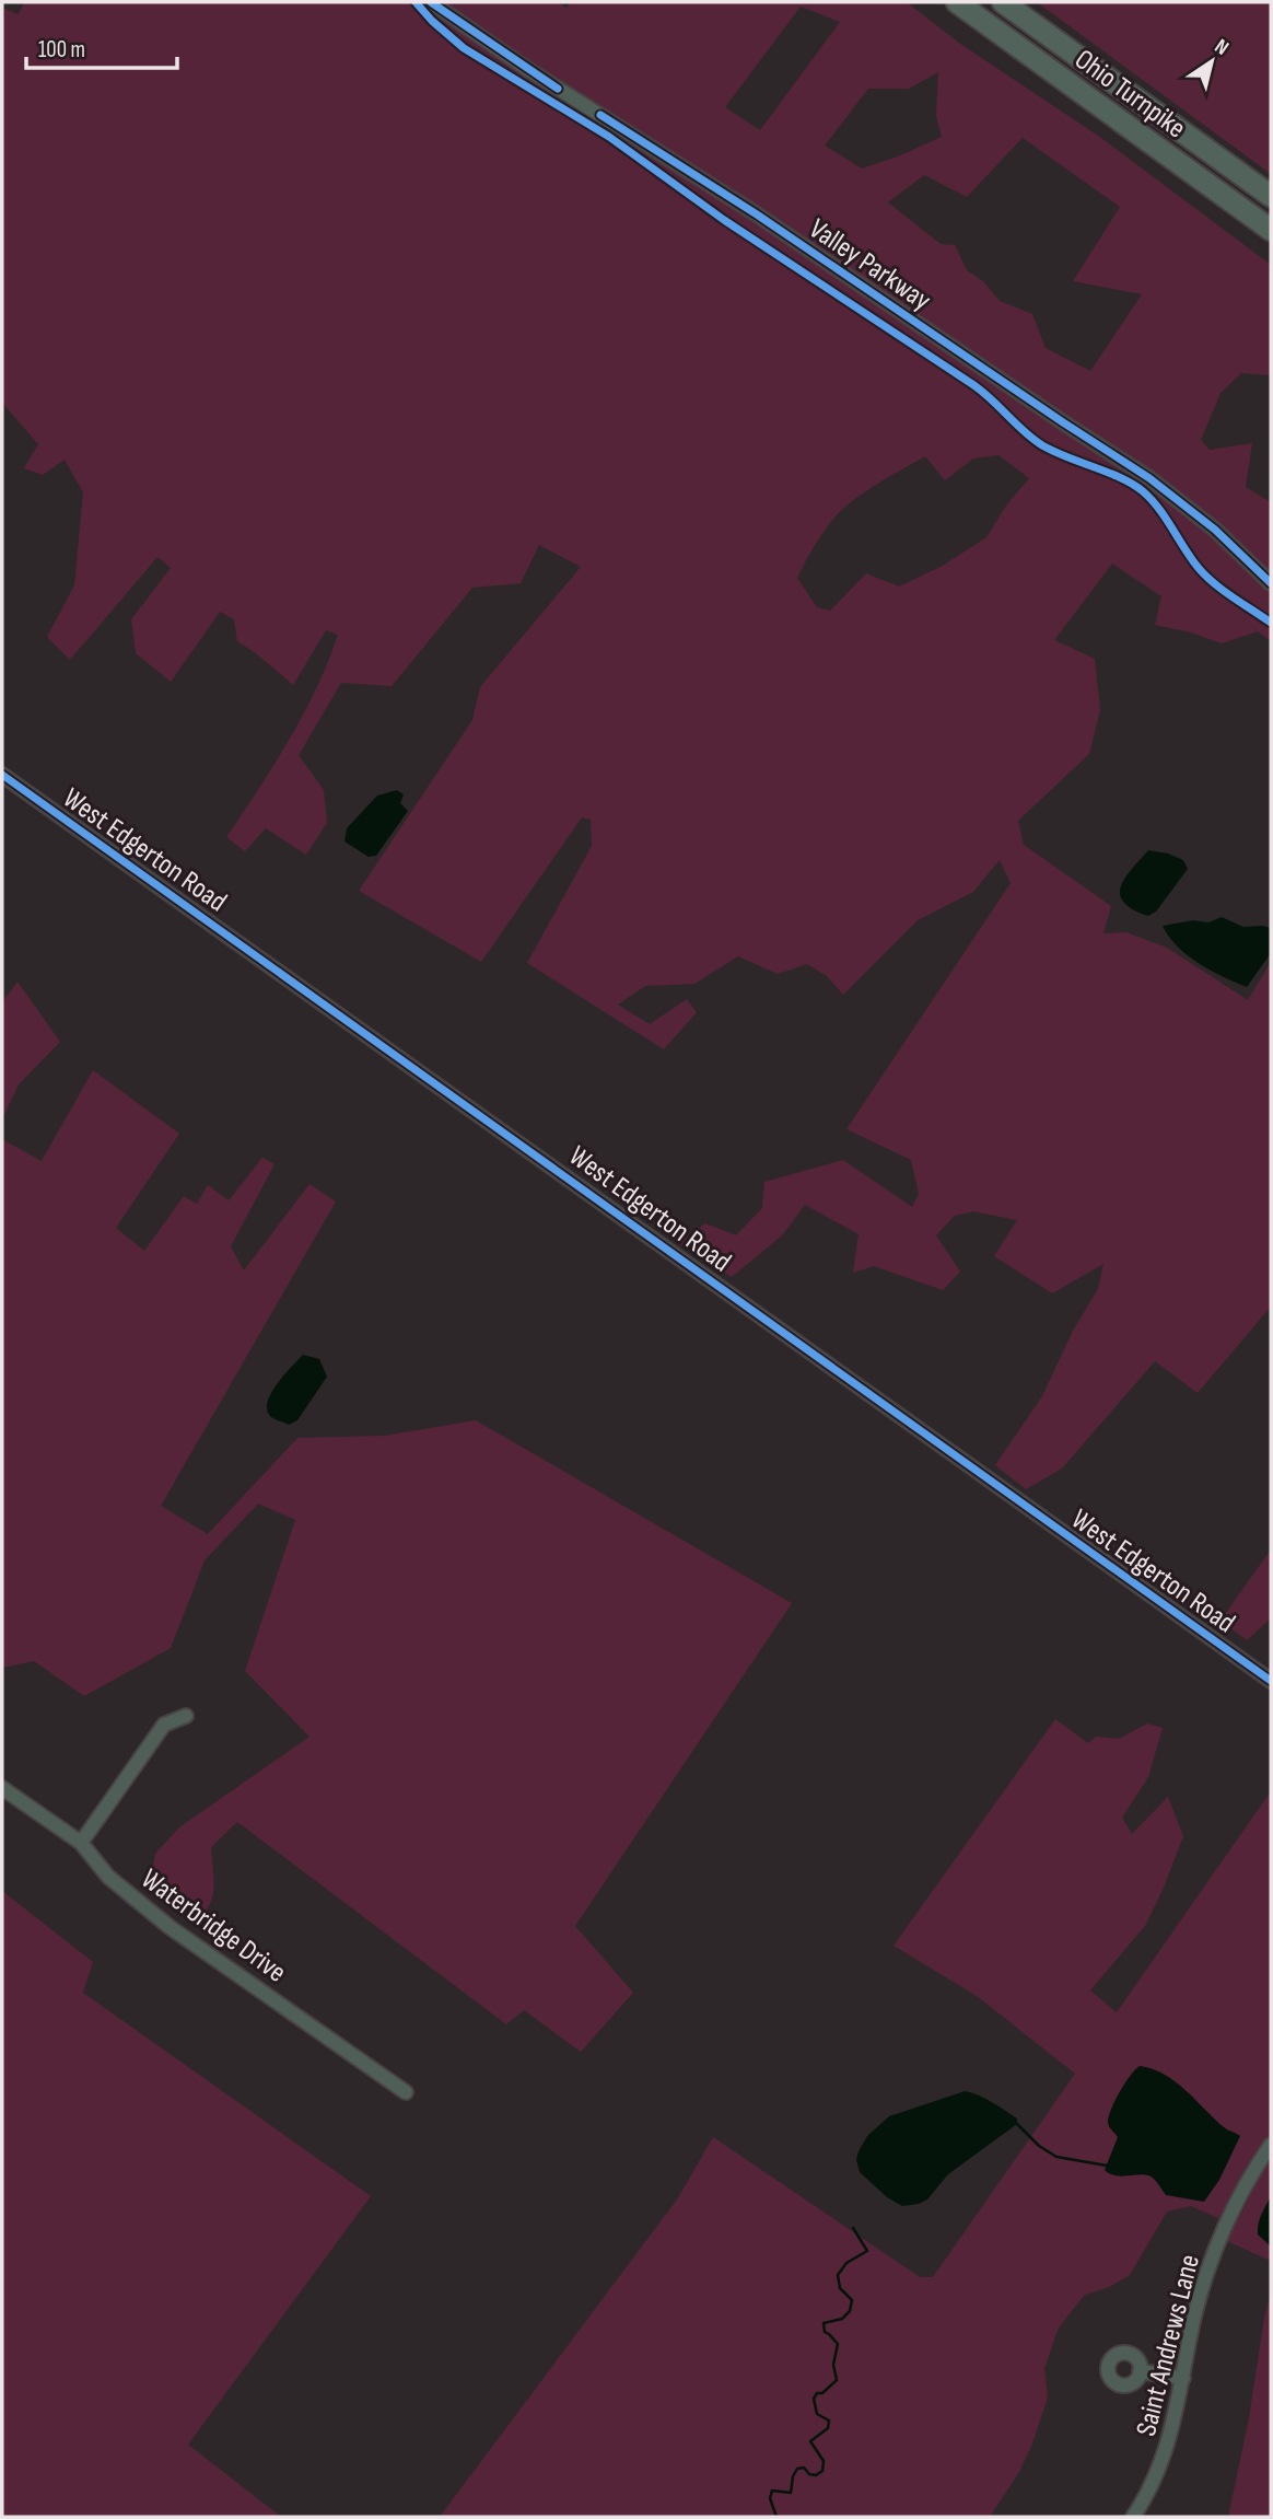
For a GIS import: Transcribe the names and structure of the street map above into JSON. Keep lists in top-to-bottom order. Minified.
{"streets":{"highway":["Ohio Turnpike"],"street":["Valley Parkway","West Edgerton Road","Waterbridge Drive","Saint Andrews Lane"]},"scale_bar":"100 m","north":"top right"}
